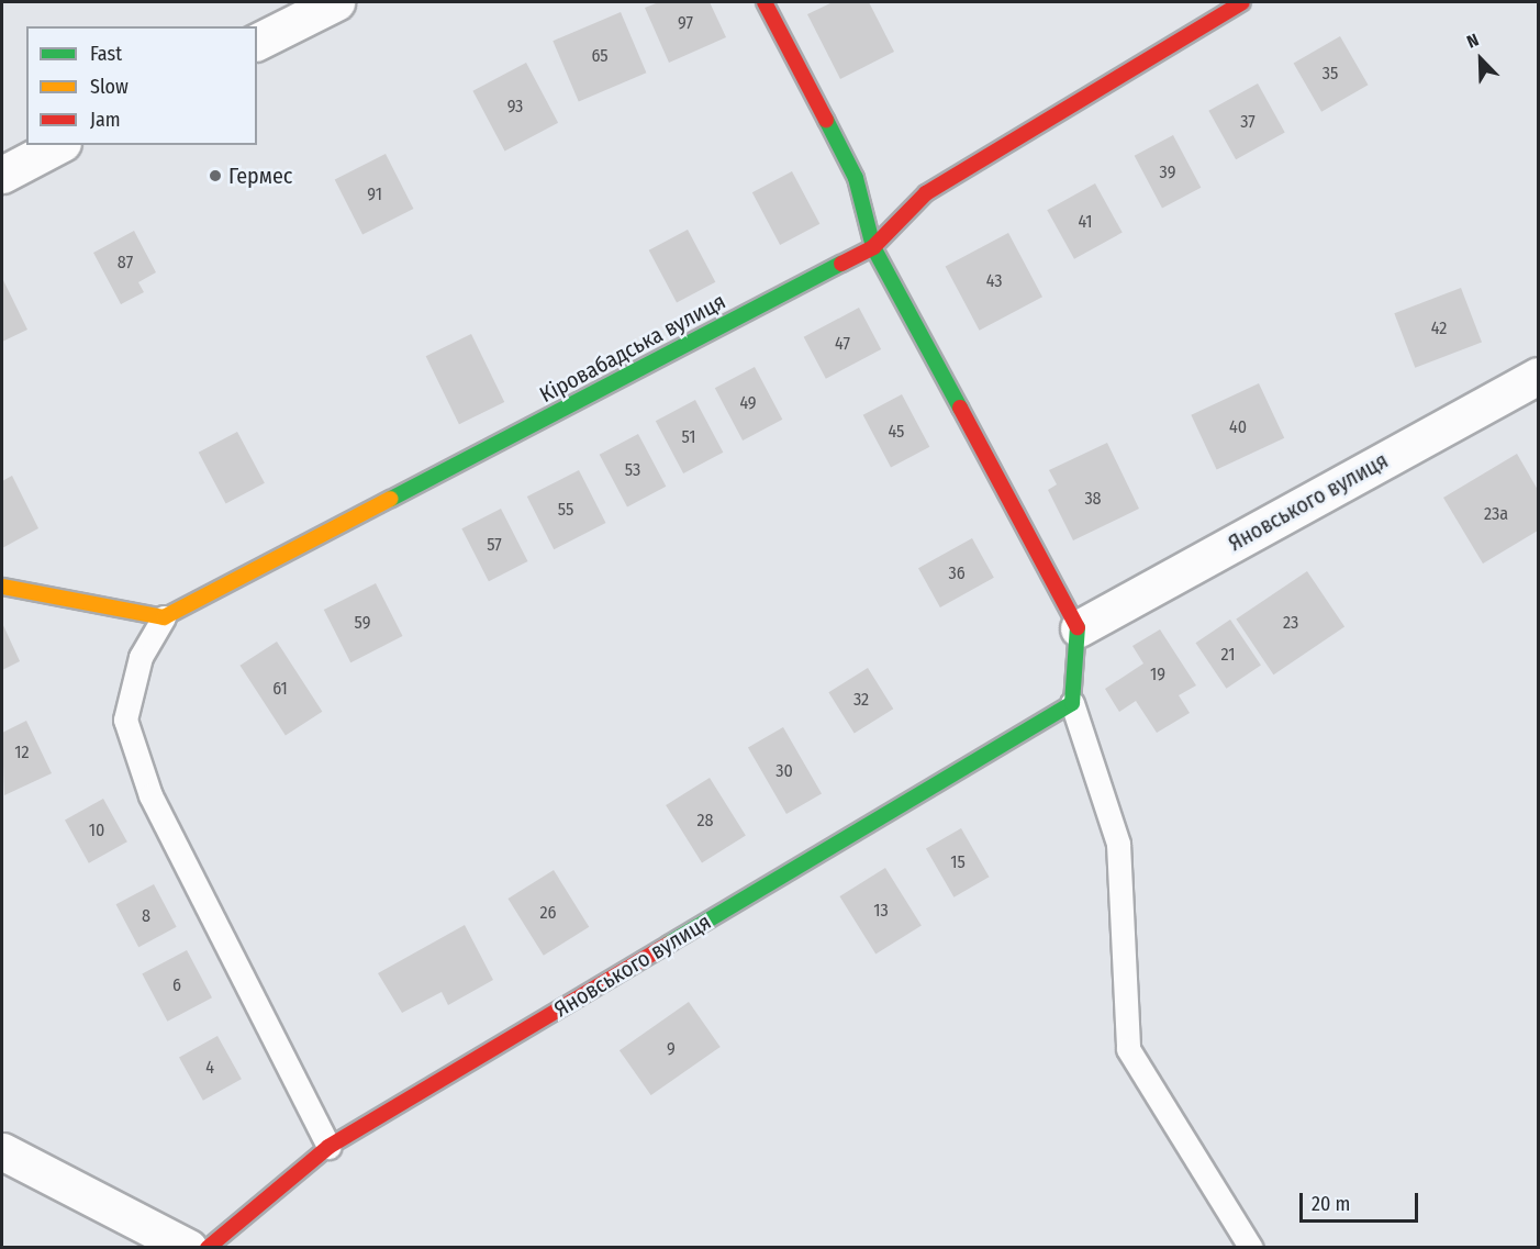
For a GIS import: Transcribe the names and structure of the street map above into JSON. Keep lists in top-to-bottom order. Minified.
{"streets":{"street":["Кіровабадська вулиця","Яновського вулиця"]},"places":["Гермес"],"house_numbers":["97","65","35","93","37","39","91","41","87","43","42","47","49","40","45","51","53","38","55","23а","57","36","59","23","21","19","61","32","12","30","28","10","15","13","26","8","6","9","4"],"legend":["Fast","Slow","Jam"],"scale_bar":"20 m","north":"top left"}
